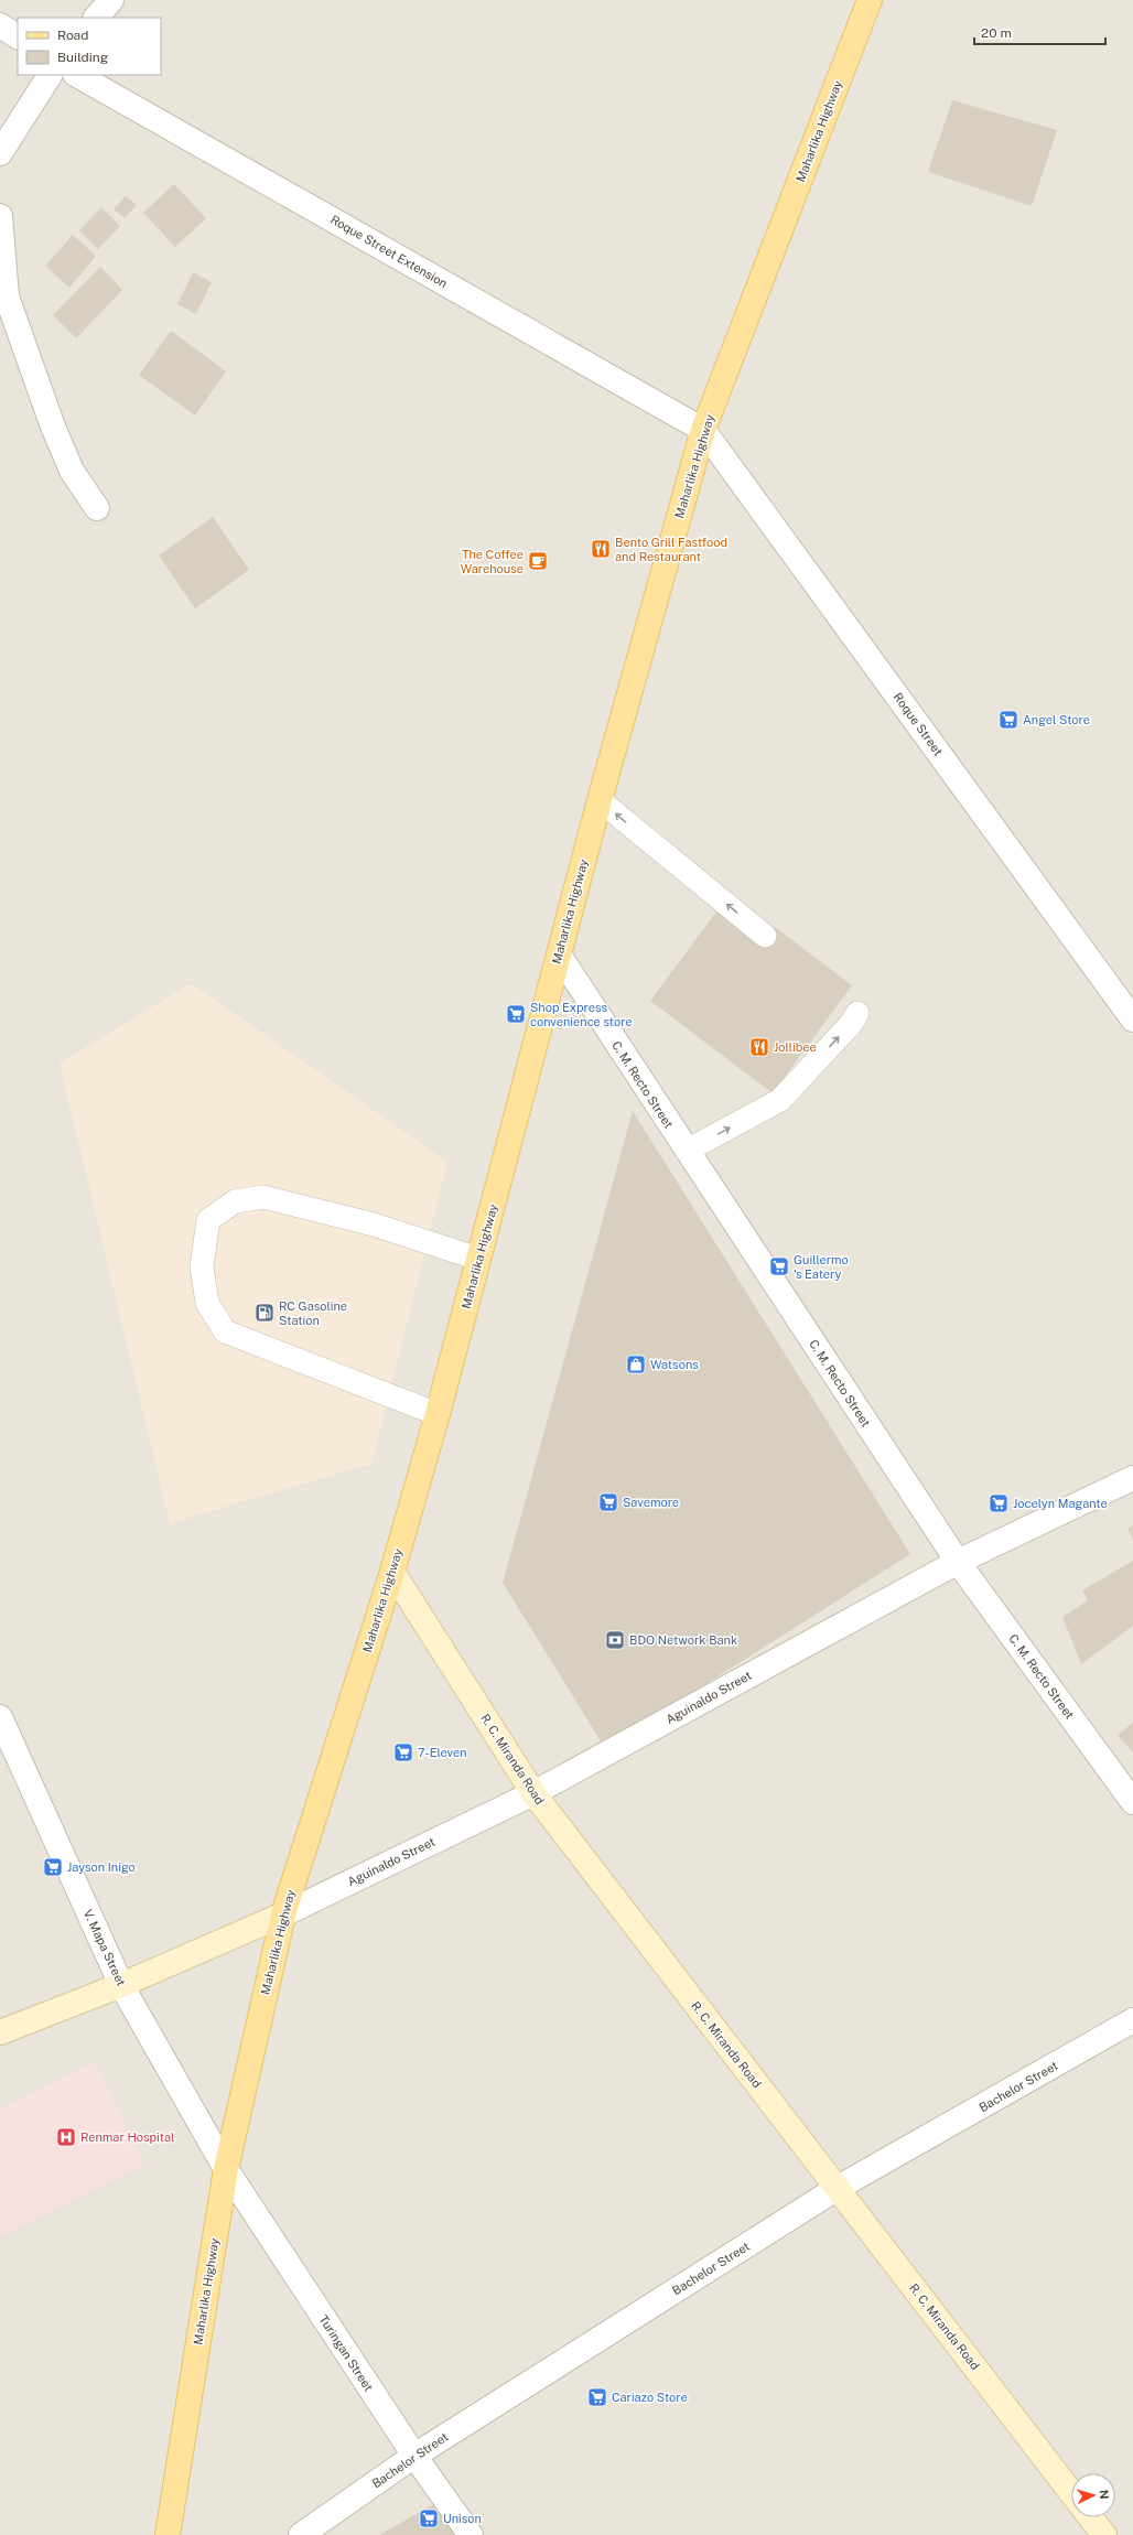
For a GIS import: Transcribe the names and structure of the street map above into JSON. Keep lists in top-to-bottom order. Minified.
{"streets":{"main road":["Maharlika Highway","R. C. Miranda Road"],"street":["Roque Street Extension","Roque Street","C. M. Recto Street","Aguinaldo Street","V. Mapa Street","Bachelor Street","Turingan Street"]},"crossings":[["Maharlika Highway","Roque Street Extension"],["Maharlika Highway","Roque Street"],["Maharlika Highway","C. M. Recto Street"],["Maharlika Highway","Aguinaldo Street"],["Maharlika Highway","R. C. Miranda Road"],["Maharlika Highway","V. Mapa Street"],["Maharlika Highway","Turingan Street"],["Roque Street Extension","Roque Street"],["C. M. Recto Street","Aguinaldo Street"],["Aguinaldo Street","R. C. Miranda Road"],["R. C. Miranda Road","Bachelor Street"],["V. Mapa Street","Turingan Street"],["Bachelor Street","Turingan Street"]],"places":{"restaurant":["Bento Grill Fastfood and Restaurant","Jollibee"],"cafe":["The Coffee Warehouse"],"supermarket":["Angel Store","Shop Express convenience store","Guillermo 's Eatery","Savemore","Jocelyn Magante","7-Eleven","Jayson Inigo","Cariazo Store","Unison"],"fuel station":["RC Gasoline Station"],"shop":["Watsons"],"bank":["BDO Network Bank"],"hospital":["Renmar Hospital"]},"legend":["Road","Building"],"scale_bar":"20 m","north":"right"}
